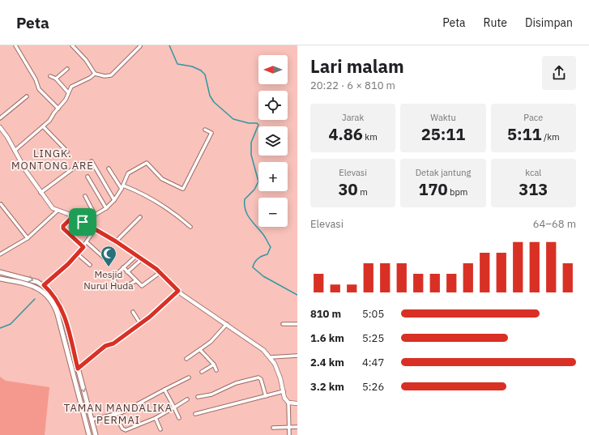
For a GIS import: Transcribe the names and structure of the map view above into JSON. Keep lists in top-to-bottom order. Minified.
{"districts":["LINGK. MONTONG ARE","TAMAN MANDALIKA PERMAI"],"places":{"mosque":["Mesjid Nurul Huda"]},"north":"left","page":{"header":"Peta","nav":["Peta","Rute","Disimpan"],"heading":["Lari malam","20:22 · 6 × 810 m"],"map_buttons":["+","−"],"stats":[["Jarak","4.86 km"],["Waktu","25:11"],["Pace","5:11 /km"],["Elevasi","30 m"],["Detak jantung","170 bpm"],["kcal","313"]],"chart":["Elevasi","64–68 m"],"list":[{"name":"810 m","note":"5:05"},{"name":"1.6 km","note":"5:25"},{"name":"2.4 km","note":"4:47"},{"name":"3.2 km","note":"5:26"}]}}
